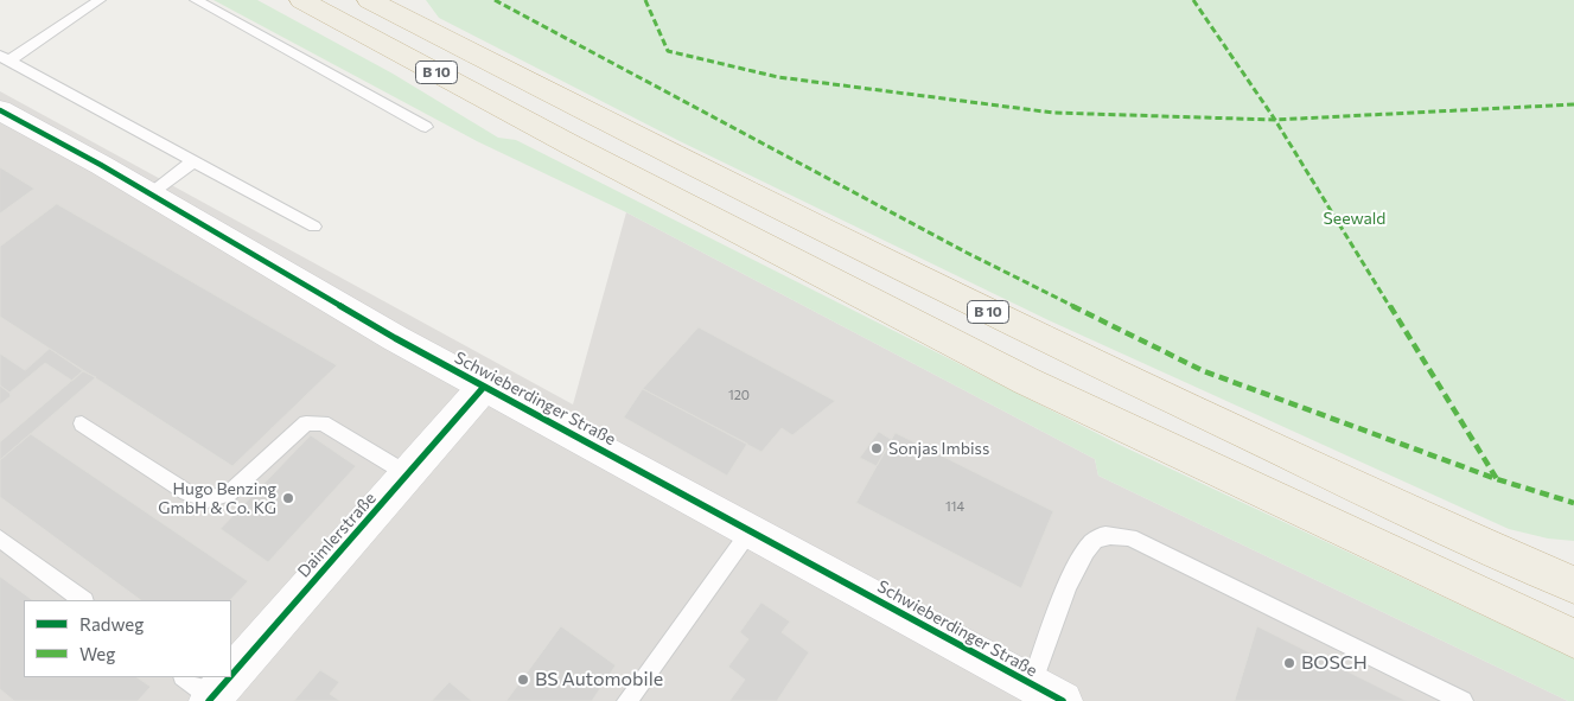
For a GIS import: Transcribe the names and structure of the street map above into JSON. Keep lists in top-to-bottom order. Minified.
{"streets":{"highway":["B 10"],"street":["Schwieberdinger Straße","Daimlerstraße"]},"crossings":[["Schwieberdinger Straße","Daimlerstraße"]],"parks":["Seewald"],"places":["Sonjas Imbiss","Hugo Benzing GmbH & Co. KG","BOSCH","BS Automobile"],"house_numbers":["120","114"],"legend":["Radweg","Weg"]}
